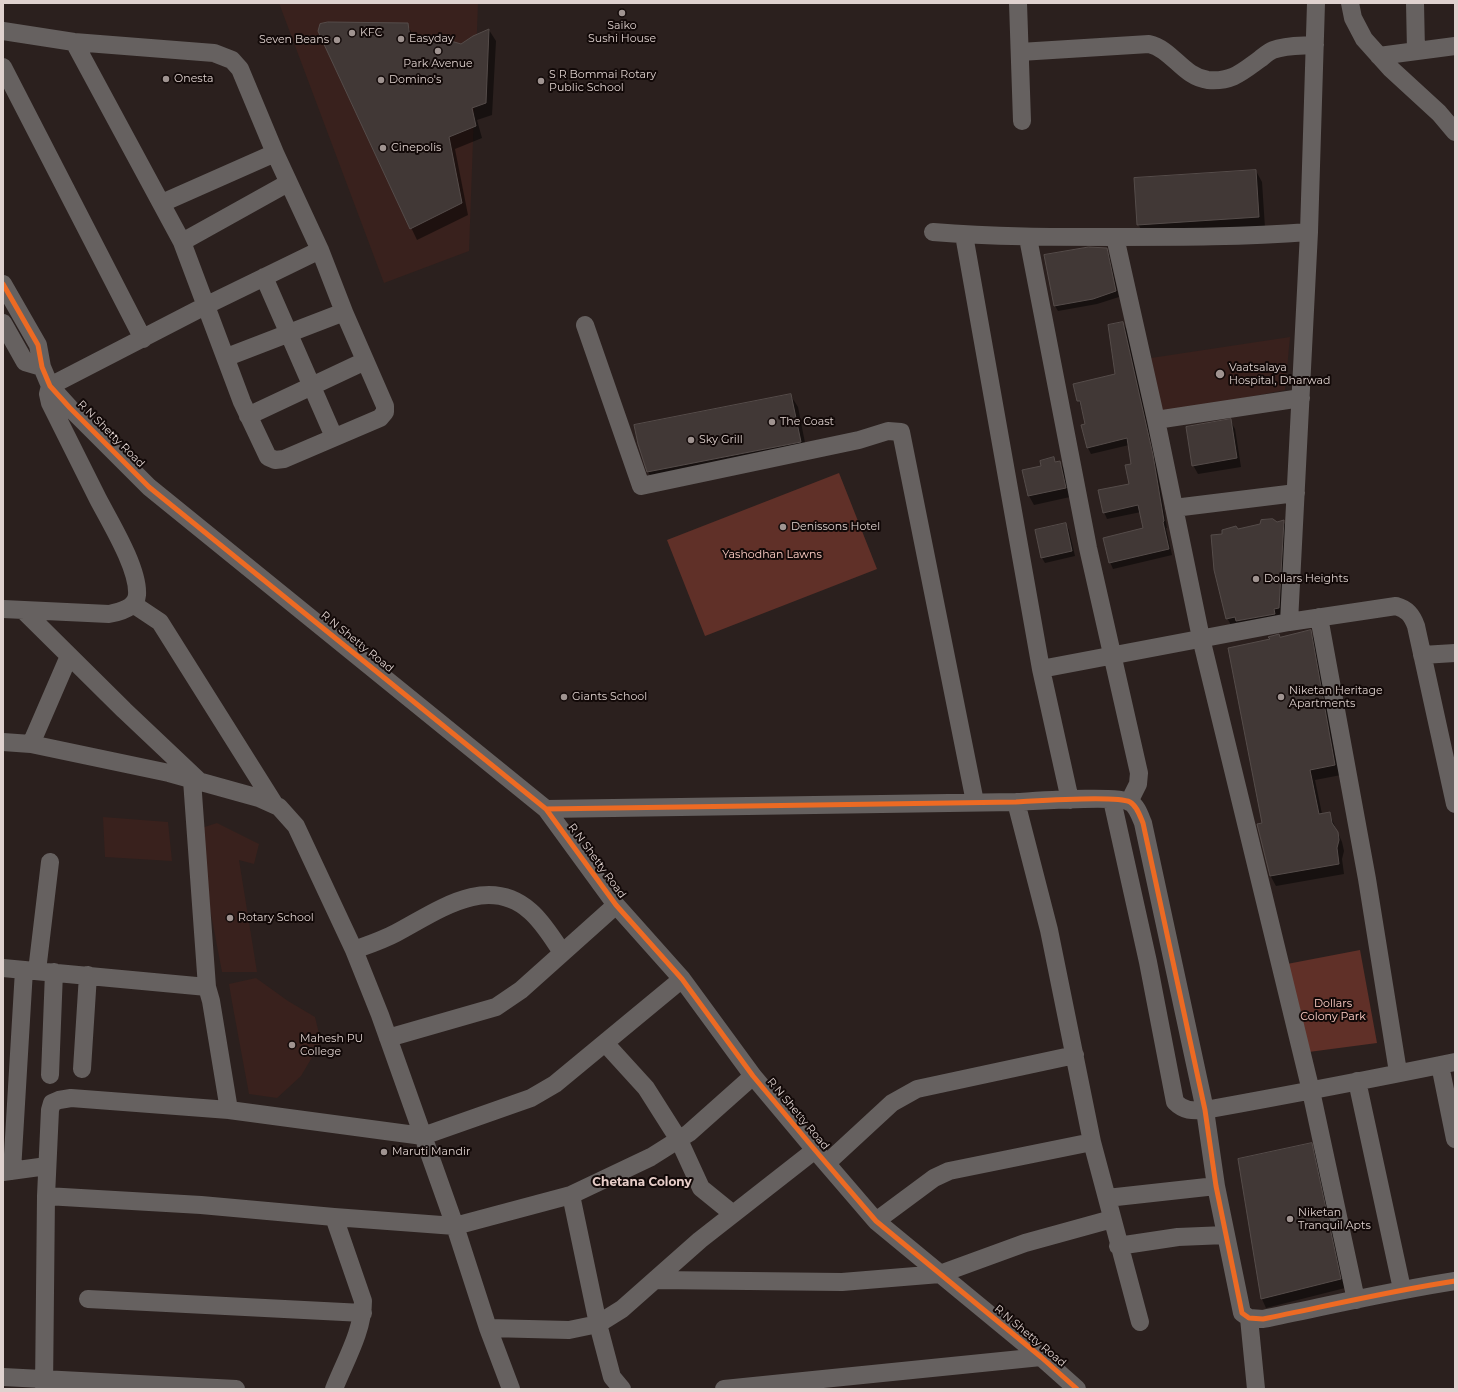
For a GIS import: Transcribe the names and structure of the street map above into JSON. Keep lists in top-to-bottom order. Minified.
{"streets":{"street":["R N Shetty Road"]},"districts":["Chetana Colony"],"parks":["Yashodhan Lawns","Dollars Colony Park"],"places":["Saiko Sushi House","KFC","Easyday","Seven Beans","Park Avenue","Onesta","Domino's","S R Bommai Rotary Public School","Cinepolis","Vaatsalaya Hospital, Dharwad","The Coast","Sky Grill","Denissons Hotel","Dollars Heights","Giants School","Niketan Heritage Apartments","Rotary School","Mahesh PU College","Maruti Mandir","Niketan Tranquil Apts"]}
